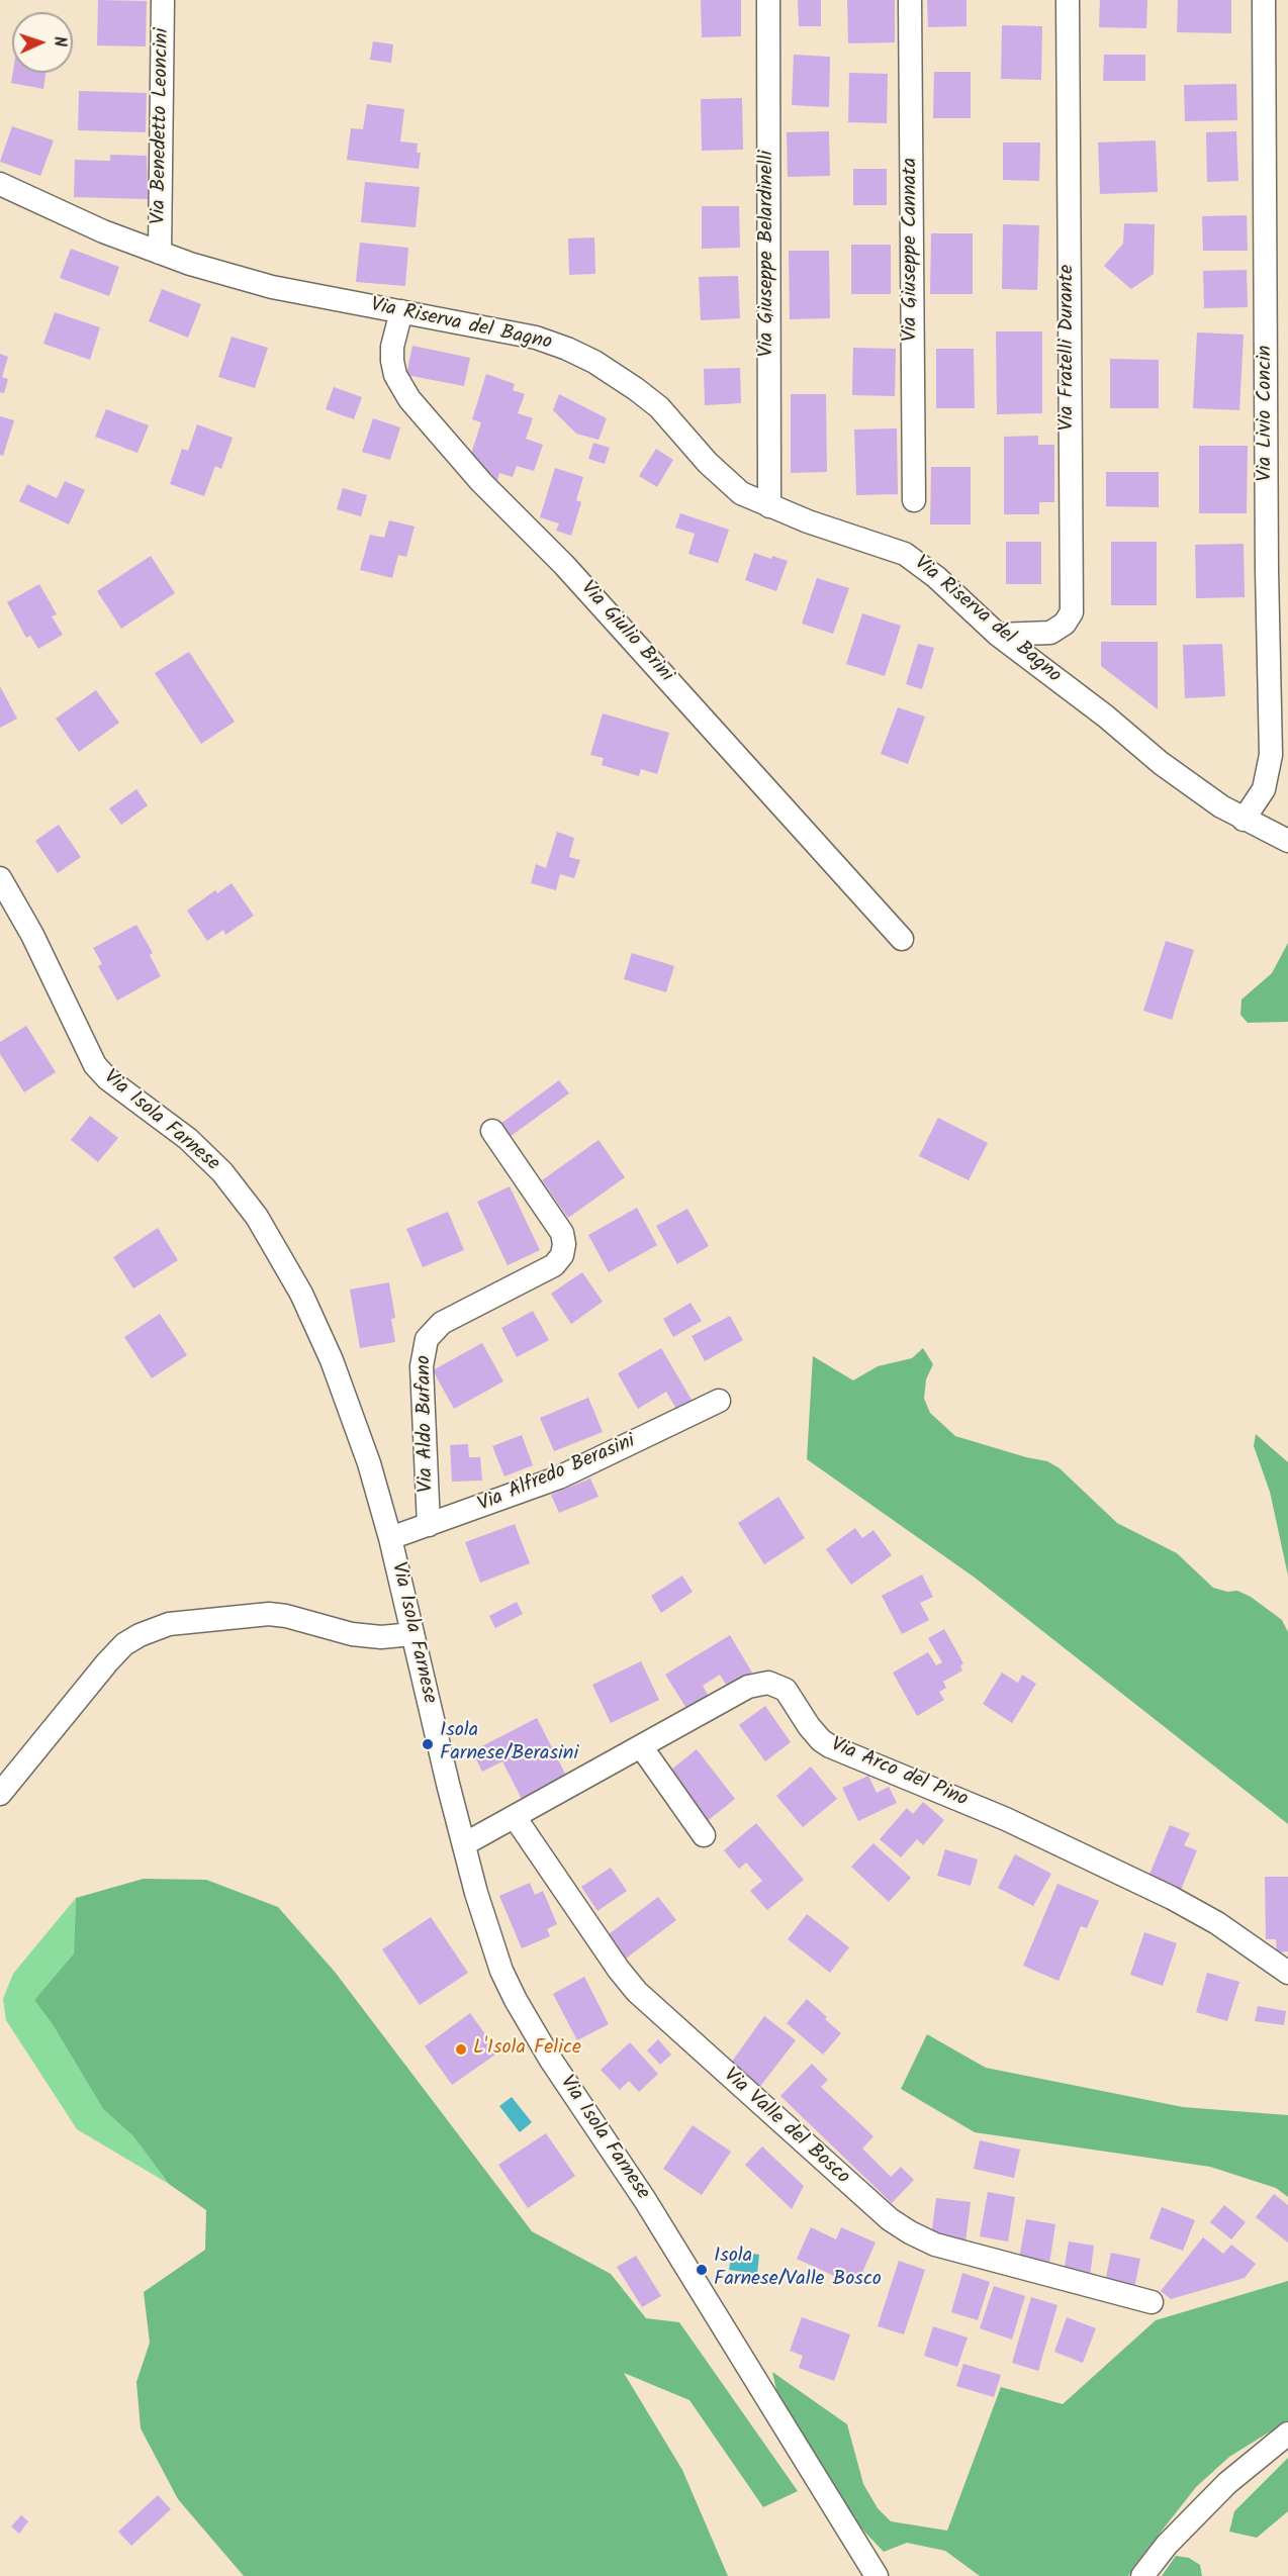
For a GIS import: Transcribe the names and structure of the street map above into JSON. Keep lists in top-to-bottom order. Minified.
{"streets":{"street":["Via Benedetto Leoncini","Via Giuseppe Cannata","Via Giuseppe Belardinelli","Via Riserva del Bagno","Via Fratelli Durante","Via Livio Concin","Via Giulio Brini","Via Isola Farnese","Via Aldo Bufano","Via Alfredo Berasini","Via Arco del Pino","Via Valle del Bosco"]},"crossings":[["Via Benedetto Leoncini","Via Riserva del Bagno"],["Via Giuseppe Belardinelli","Via Riserva del Bagno"],["Via Riserva del Bagno","Via Fratelli Durante"],["Via Riserva del Bagno","Via Livio Concin"],["Via Riserva del Bagno","Via Giulio Brini"],["Via Isola Farnese","Via Alfredo Berasini"],["Via Isola Farnese","Via Arco del Pino"],["Via Aldo Bufano","Via Alfredo Berasini"],["Via Arco del Pino","Via Valle del Bosco"]],"places":["Isola Farnese/Berasini","L'Isola Felice","Isola Farnese/Valle Bosco"],"north":"right"}
